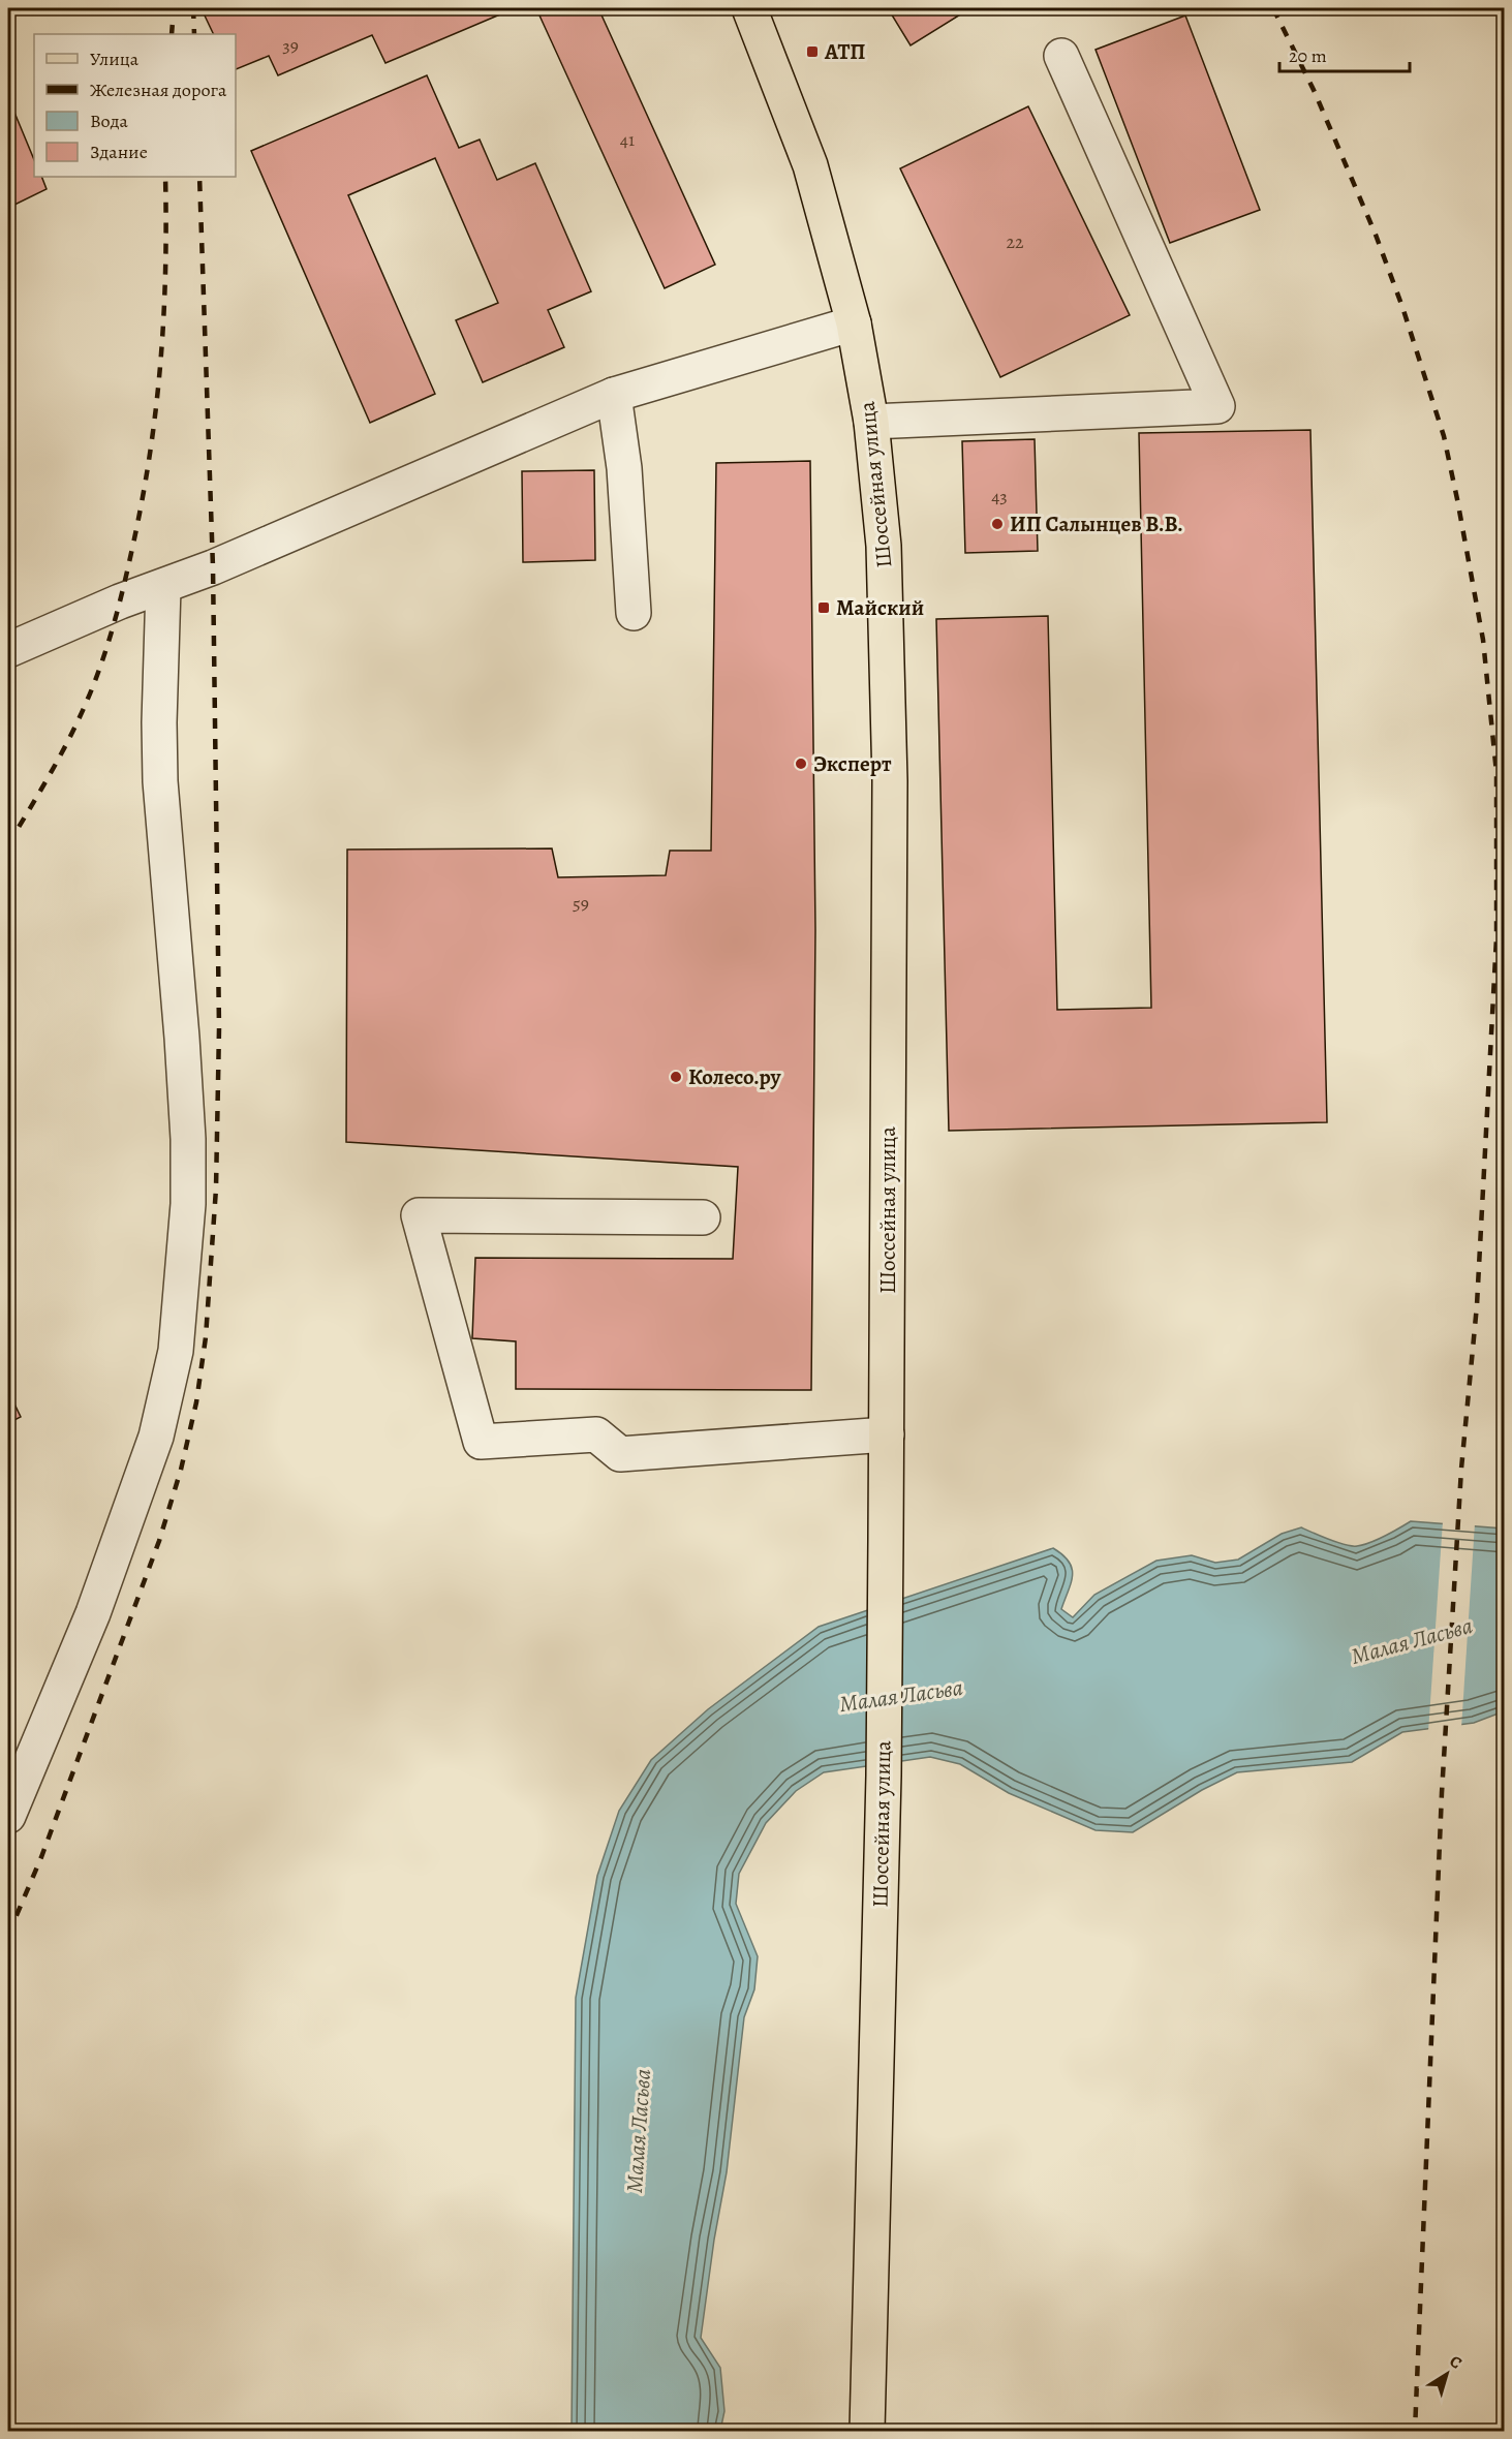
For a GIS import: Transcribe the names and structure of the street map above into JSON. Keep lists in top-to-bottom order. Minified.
{"streets":{"main road":["Шоссейная улица"]},"water":["Малая Ласьва"],"places":{"transit":["АТП","Майский"],"other":["ИП Салынцев В.В.","Эксперт","Колесо.ру"]},"house_numbers":["39","41","22","43","59"],"legend":["Улица","Железная дорога","Вода","Здание"],"scale_bar":"20 m","north":"top right"}
